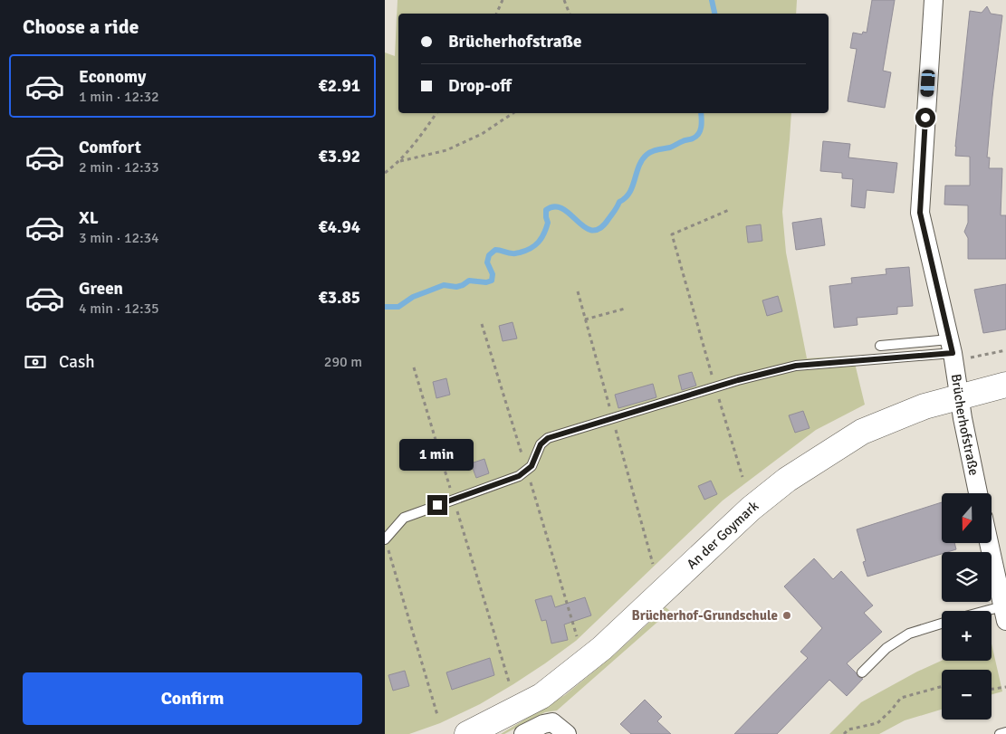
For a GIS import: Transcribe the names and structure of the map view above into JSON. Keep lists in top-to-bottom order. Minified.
{"streets":{"main road":["An der Goymark"],"street":["Brücherhofstraße"]},"crossings":[["Brücherhofstraße","An der Goymark"]],"places":["Brücherhof-Grundschule"],"north":"bottom","page":{"heading":"Choose a ride","banner":["Brücherhofstraße","Drop-off"],"list":[{"name":"Economy","note":"1 min · 12:32","value":"€2.91"},{"name":"Comfort","note":"2 min · 12:33","value":"€3.92"},{"name":"XL","note":"3 min · 12:34","value":"€4.94"},{"name":"Green","note":"4 min · 12:35","value":"€3.85"}],"pay":["Cash","290 m"],"bubble":"1 min","map_buttons":["+","−"],"buttons":"Confirm"}}
